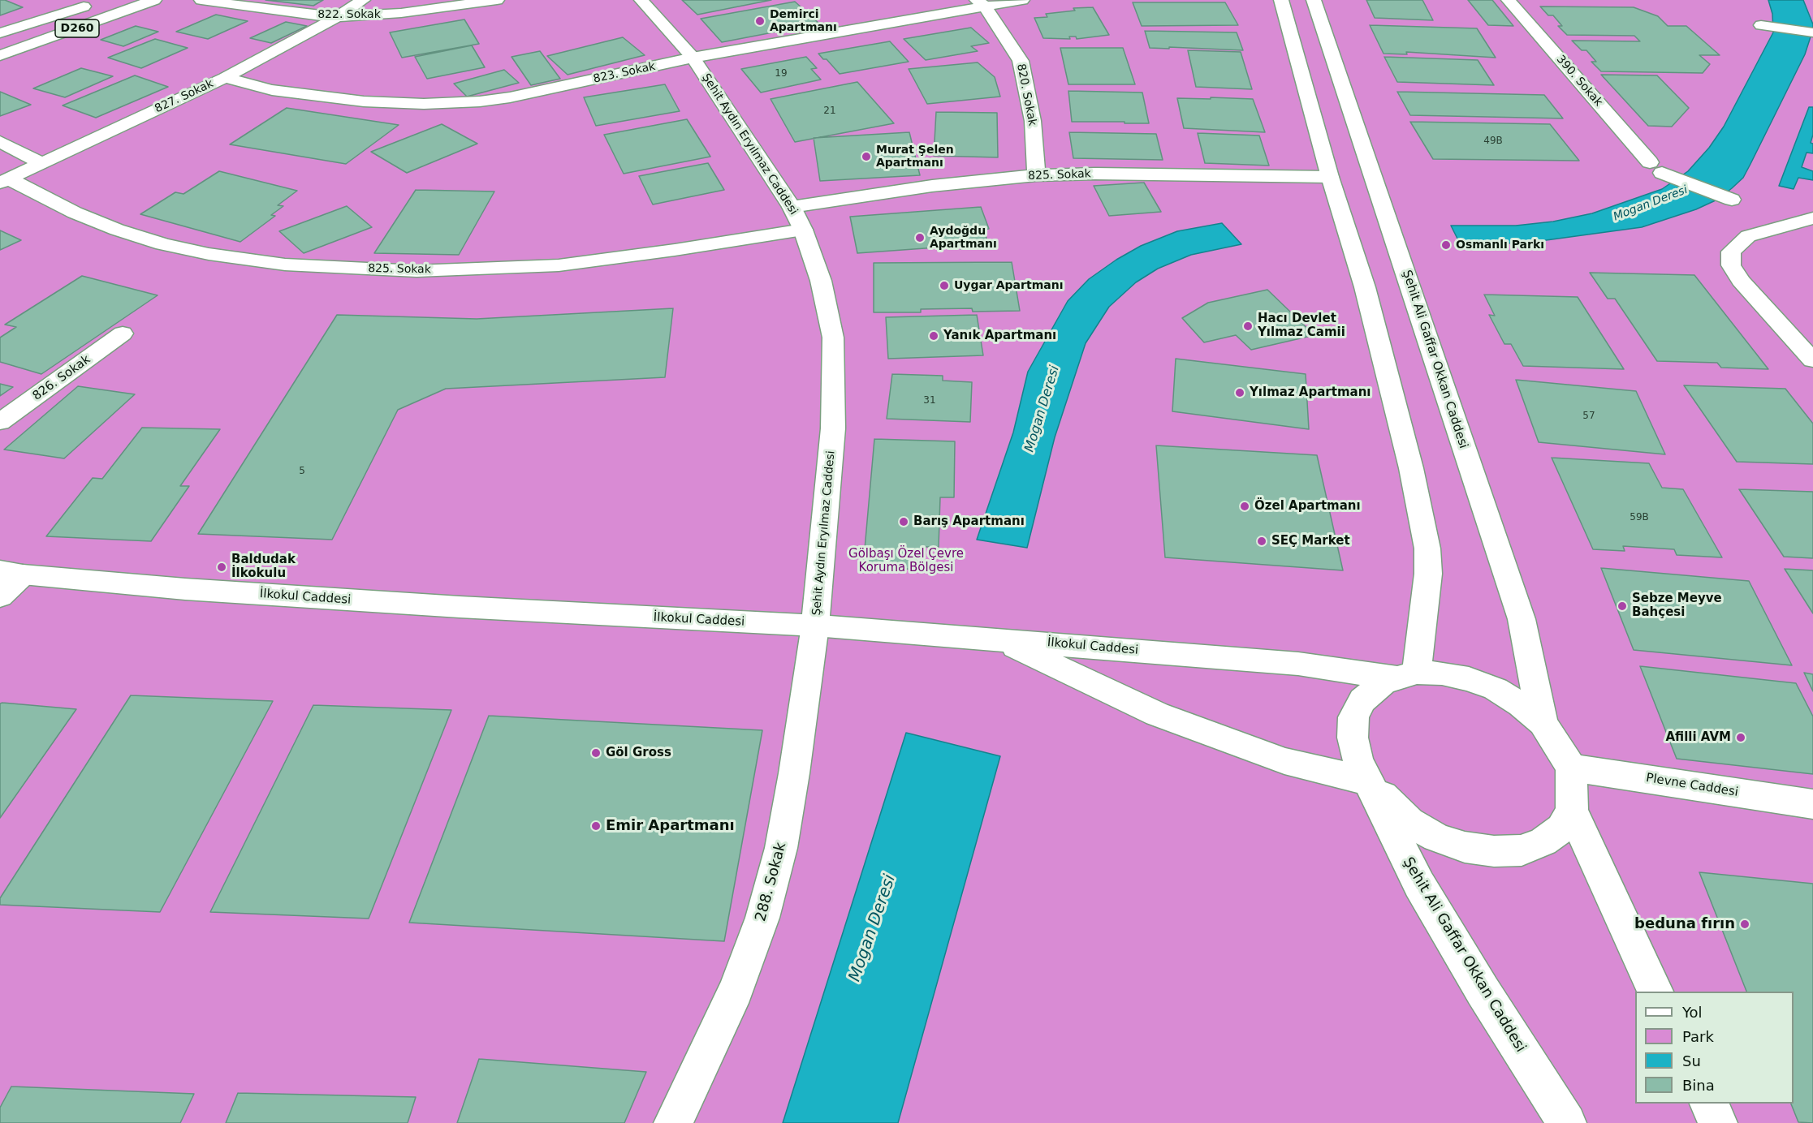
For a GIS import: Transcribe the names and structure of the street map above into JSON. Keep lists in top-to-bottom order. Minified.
{"streets":{"main road":["822. Sokak","D260","823. Sokak","390. Sokak","820. Sokak","827. Sokak","Şehit Aydın Eryılmaz Caddesi","825. Sokak","Şehit Ali Gaffar Okkan Caddesi","826. Sokak","İlkokul Caddesi","Plevne Caddesi","288. Sokak"]},"crossings":[["822. Sokak","827. Sokak"],["823. Sokak","820. Sokak"],["823. Sokak","827. Sokak"],["823. Sokak","Şehit Aydın Eryılmaz Caddesi"],["820. Sokak","825. Sokak"],["827. Sokak","825. Sokak"],["Şehit Aydın Eryılmaz Caddesi","825. Sokak"],["Şehit Aydın Eryılmaz Caddesi","İlkokul Caddesi"],["Şehit Aydın Eryılmaz Caddesi","288. Sokak"],["Şehit Ali Gaffar Okkan Caddesi","İlkokul Caddesi"],["Şehit Ali Gaffar Okkan Caddesi","Plevne Caddesi"],["İlkokul Caddesi","288. Sokak"]],"water":["Mogan Deresi"],"parks":["Gölbaşı Özel Çevre Koruma Bölgesi"],"places":["Demirci Apartmanı","Murat Şelen Apartmanı","Aydoğdu Apartmanı","Osmanlı Parkı","Uygar Apartmanı","Hacı Devlet Yılmaz Camii","Yanık Apartmanı","Yılmaz Apartmanı","Özel Apartmanı","Barış Apartmanı","SEÇ Market","Baldudak İlkokulu","Sebze Meyve Bahçesi","Afilli AVM","Göl Gross","Emir Apartmanı","beduna fırın"],"house_numbers":["19","21","49B","31","57","5","59B"],"legend":["Yol","Park","Su","Bina"]}
